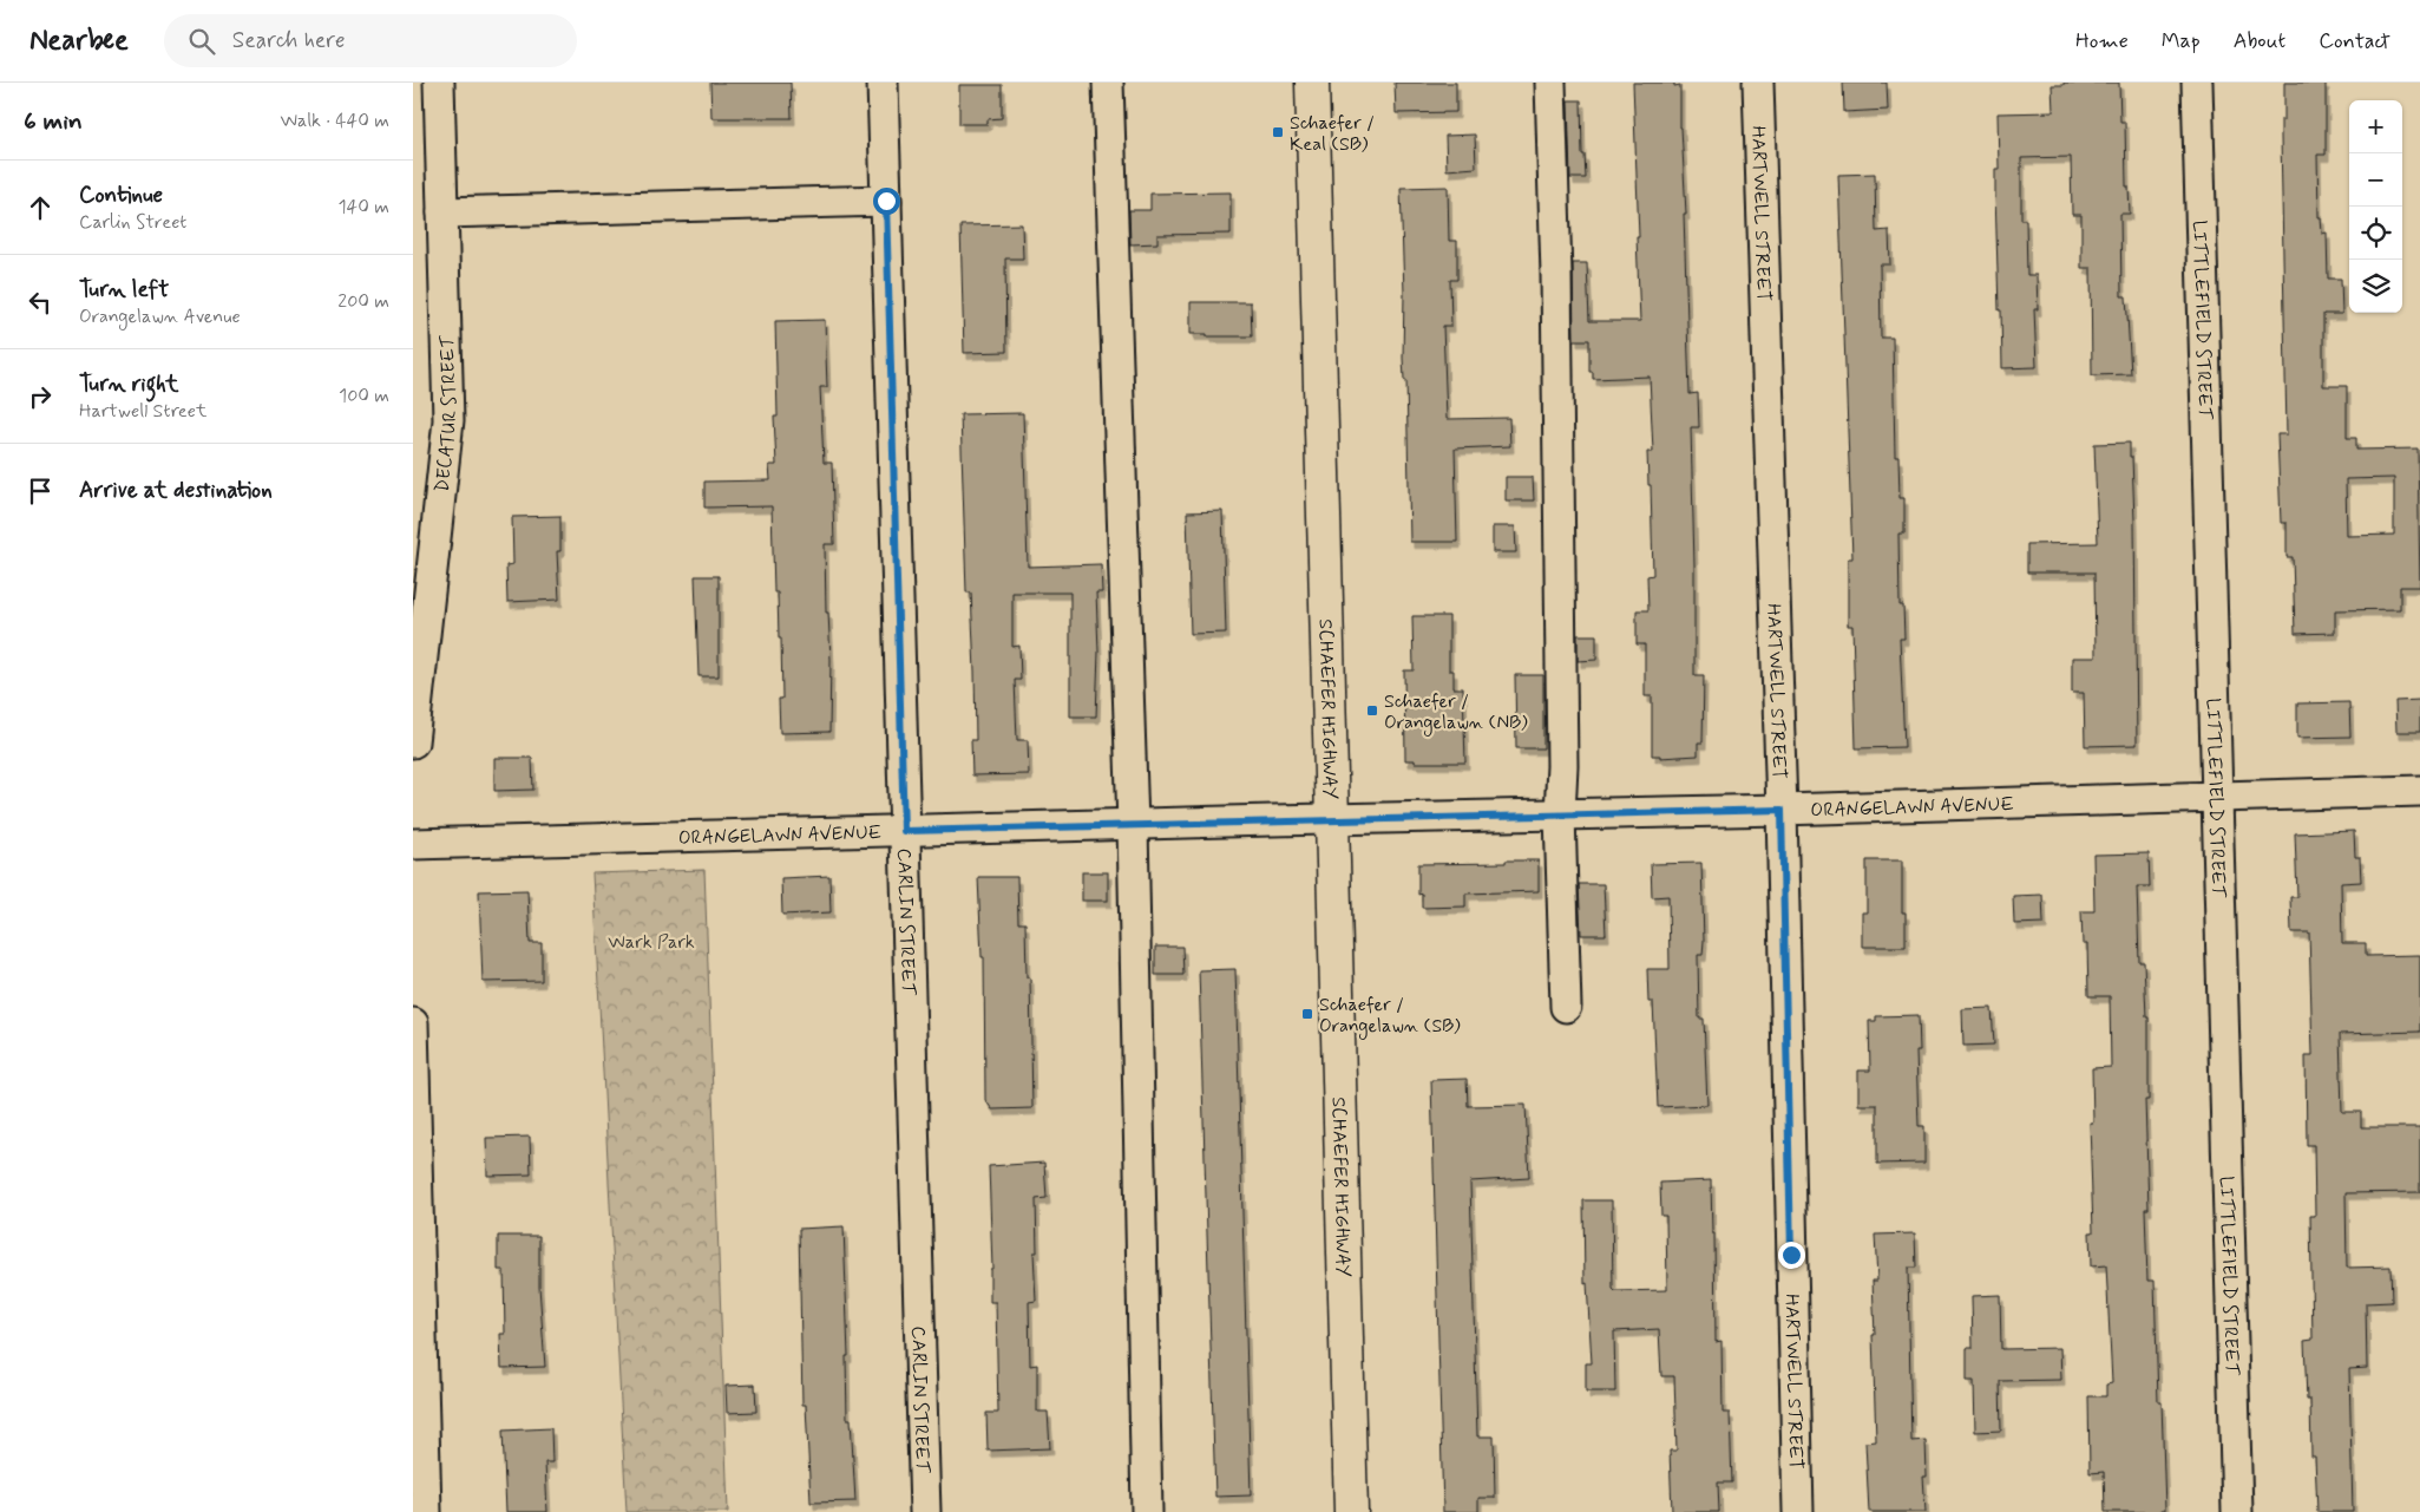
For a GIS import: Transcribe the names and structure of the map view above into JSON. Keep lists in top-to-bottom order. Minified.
{"streets":{"main road":["SCHAEFER HIGHWAY"],"street":["HARTWELL STREET","LITTLEFIELD STREET","DECATUR STREET","ORANGELAWN AVENUE","CARLIN STREET"]},"crossings":[["HARTWELL STREET","ORANGELAWN AVENUE"],["LITTLEFIELD STREET","ORANGELAWN AVENUE"],["SCHAEFER HIGHWAY","ORANGELAWN AVENUE"],["ORANGELAWN AVENUE","CARLIN STREET"]],"parks":["Wark Park"],"places":{"transit":["Schaefer / Keal (SB)","Schaefer / Orangelawn (NB)","Schaefer / Orangelawn (SB)"]},"page":{"header":"Nearbee","search":"Search here","nav":["Home","Map","About","Contact"],"heading":["6 min","Walk · 440 m"],"map_buttons":["+","−"],"list":[["Continue","Carlin Street","140 m"],["Turn left","Orangelawn Avenue","200 m"],["Turn right","Hartwell Street","100 m"],"Arrive at destination"]}}
